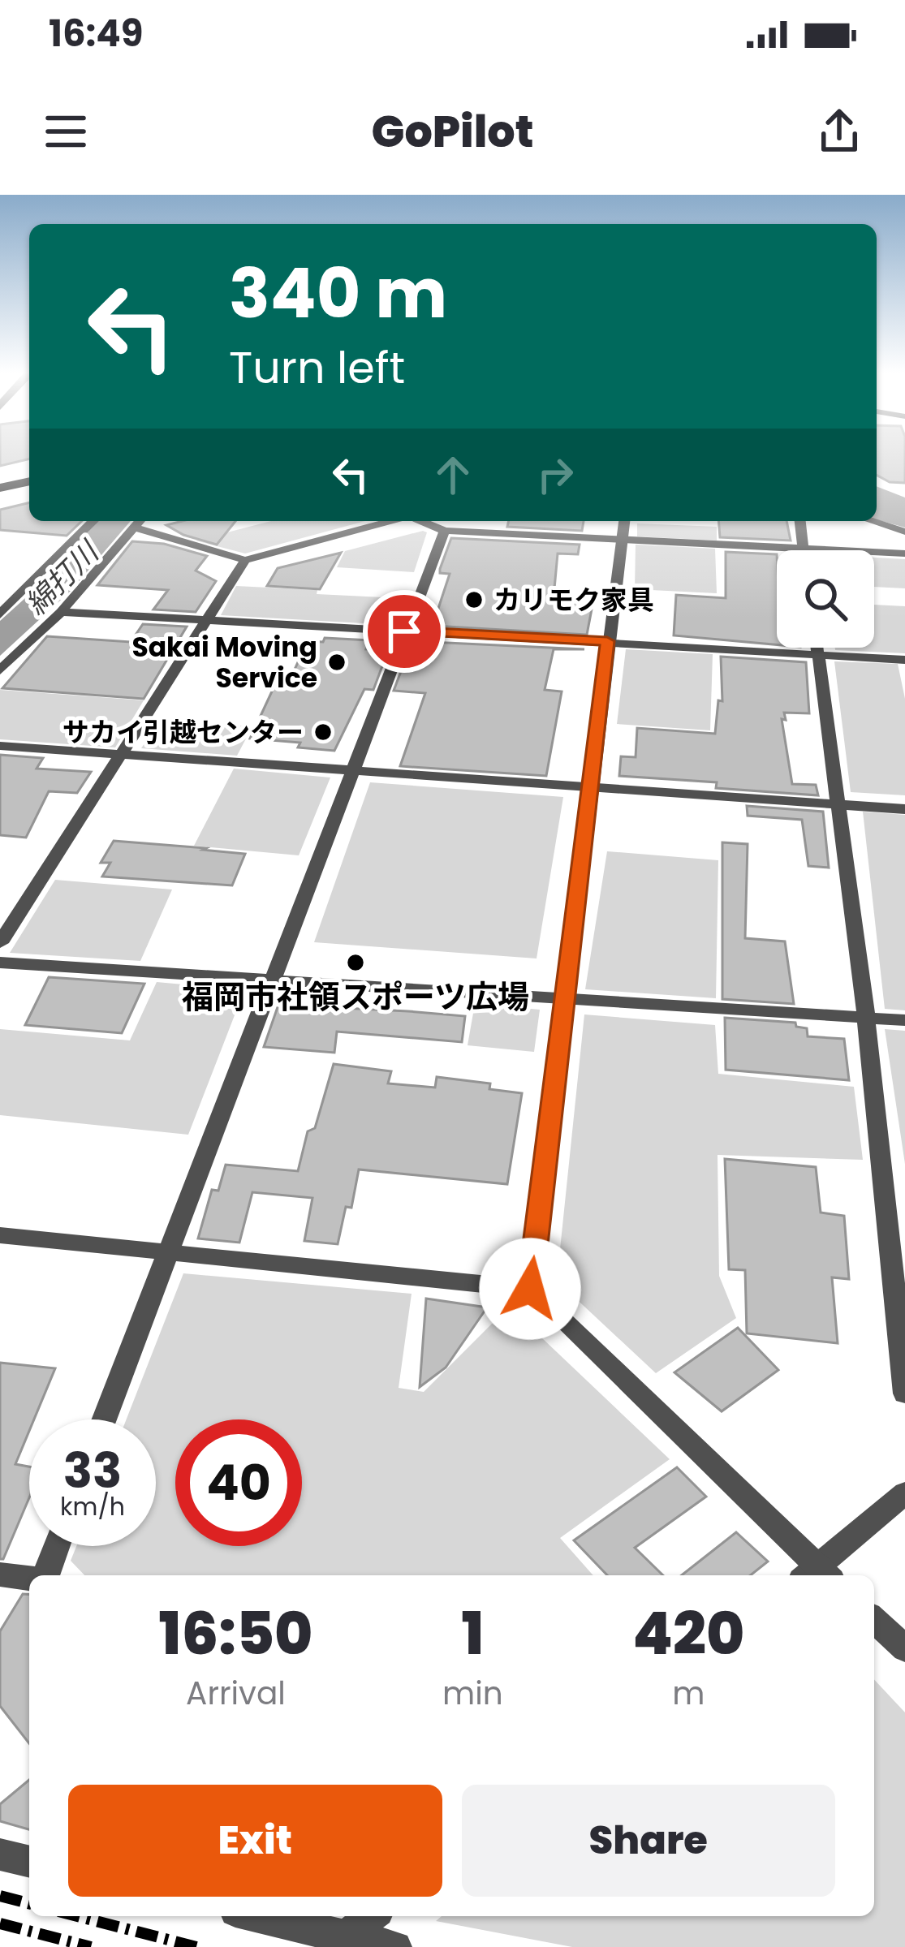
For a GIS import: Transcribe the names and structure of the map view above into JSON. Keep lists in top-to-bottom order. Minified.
{"water":["綿打川"],"places":["カリモク家具","Sakai Moving Service","サカイ引越センター","福岡市社領スポーツ広場"],"page":{"status":"16:49","header":"GoPilot","turn":["340 m","Turn left"],"speed":"33 km/h","limit":"40","eta":["16:50","Arrival","1","min","420","m"],"buttons":["Exit","Share"]}}
